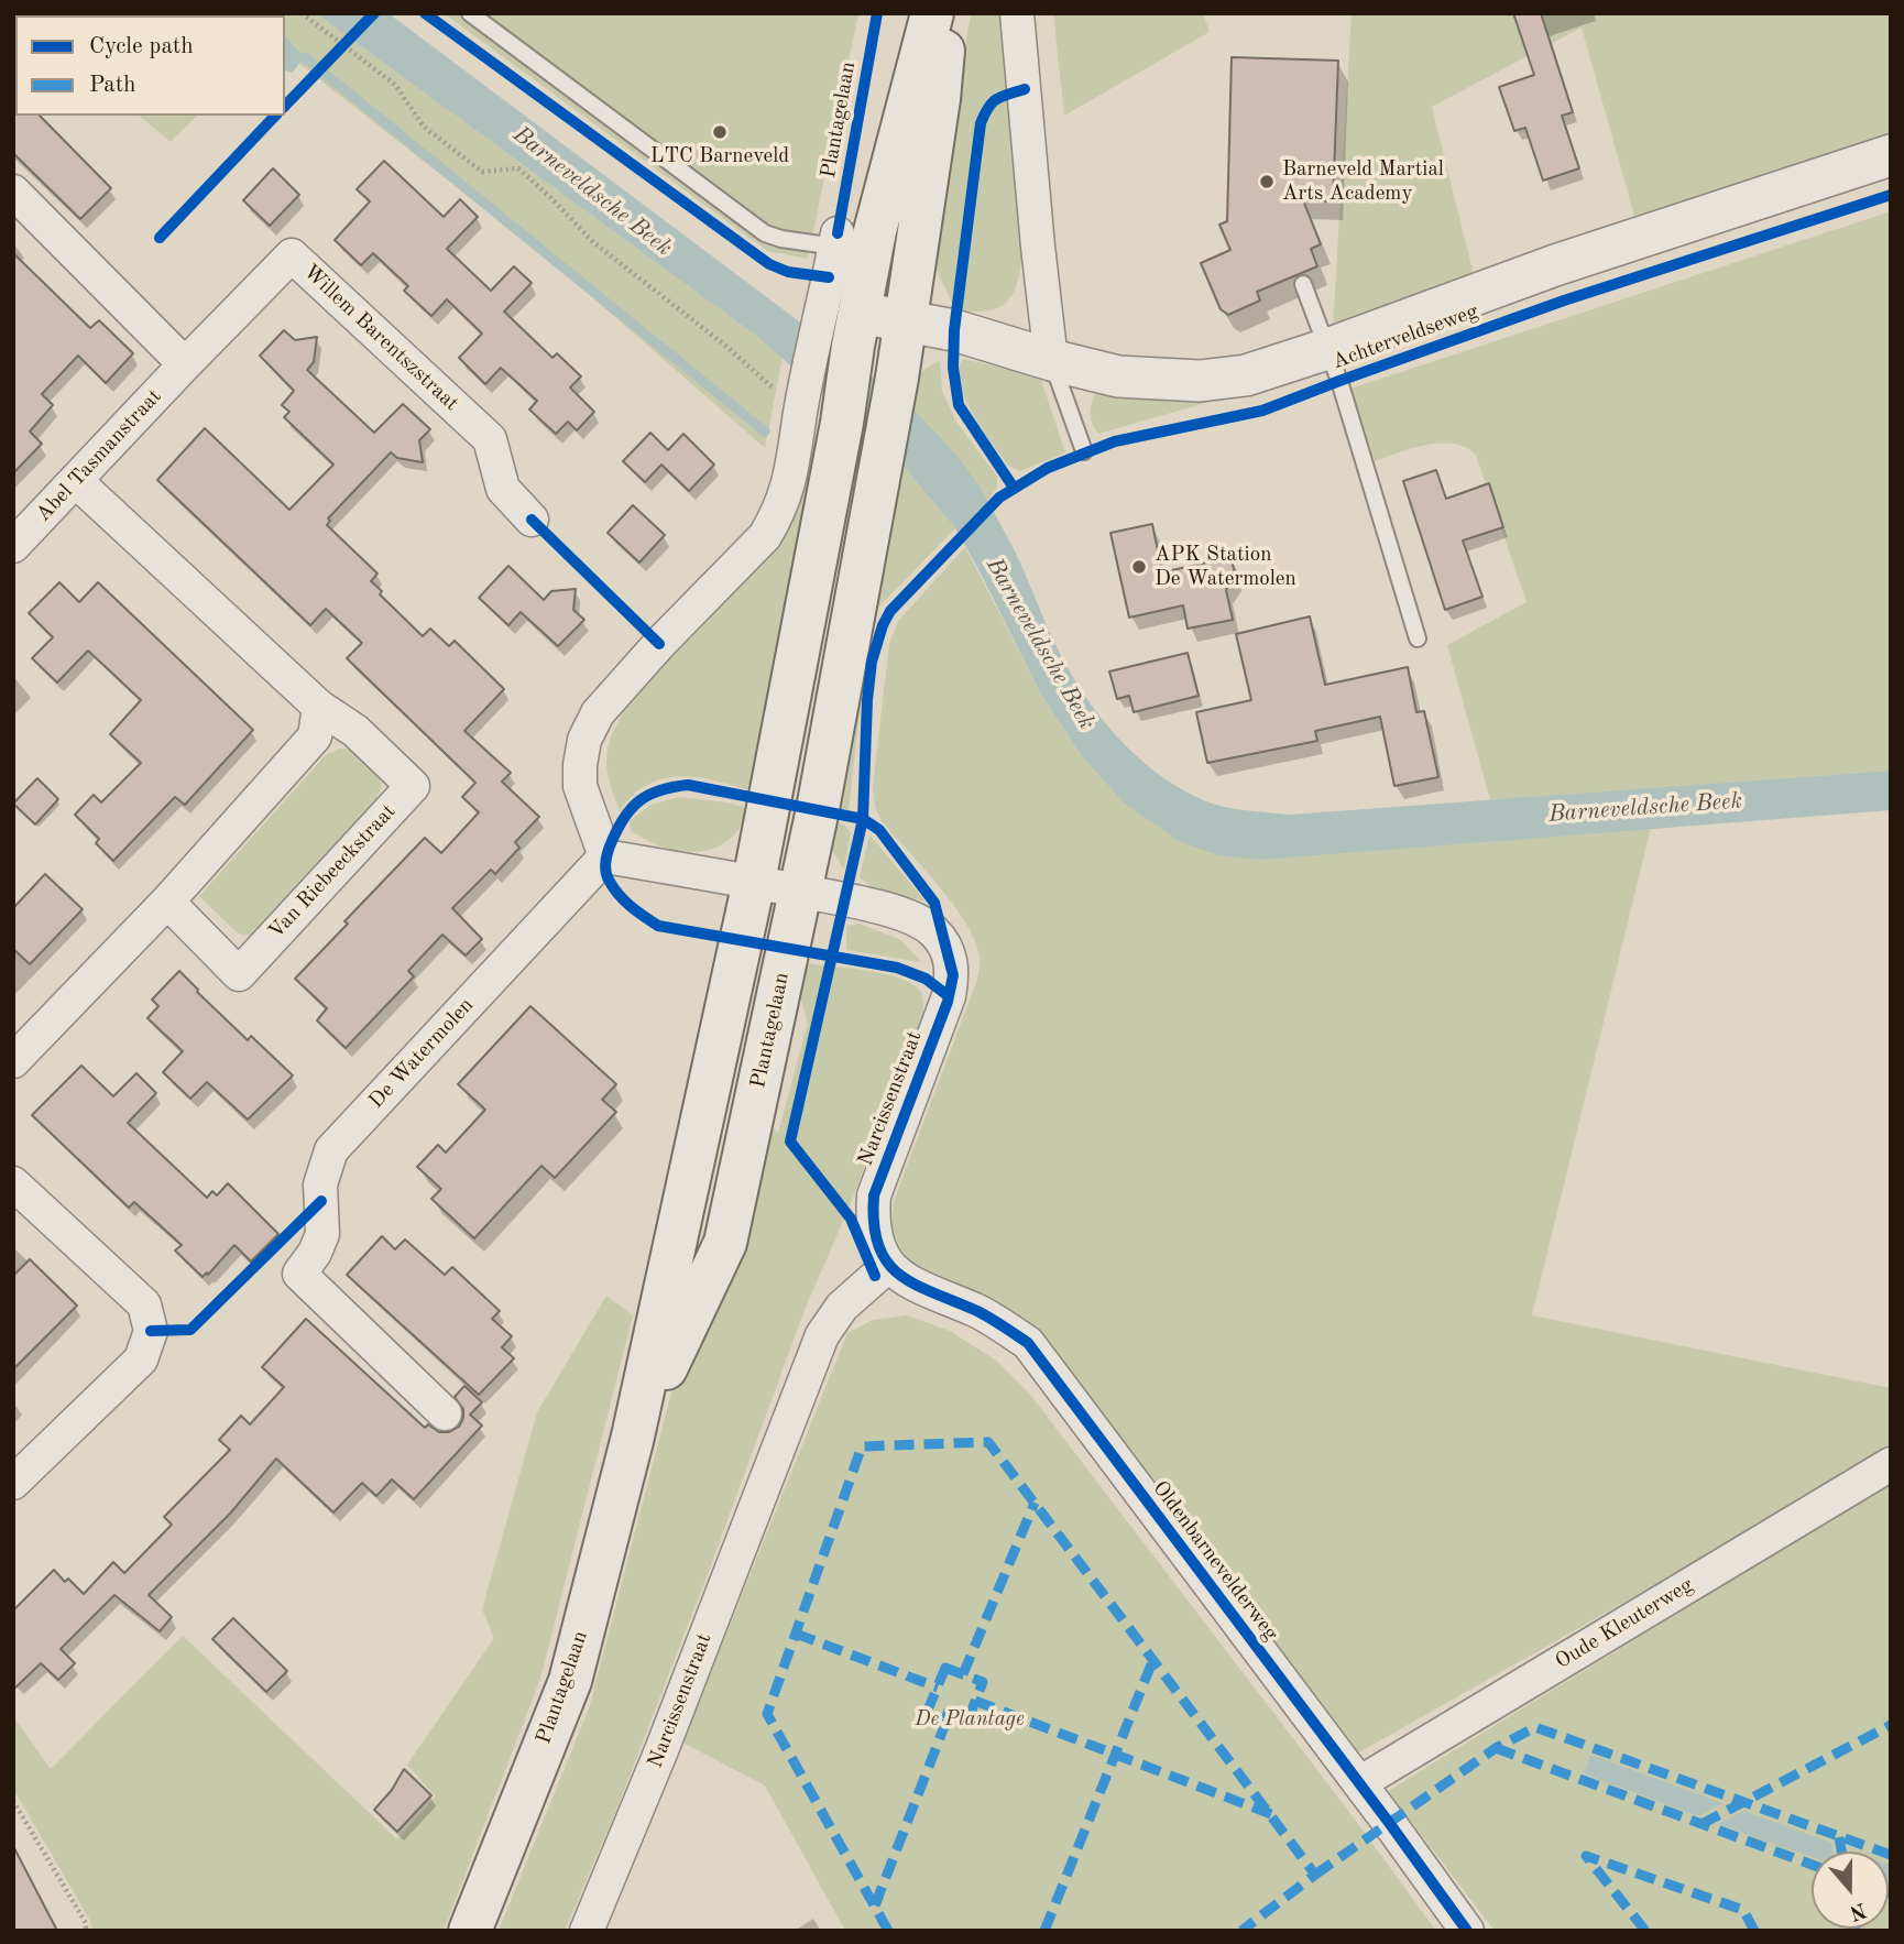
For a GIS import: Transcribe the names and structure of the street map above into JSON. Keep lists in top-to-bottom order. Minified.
{"streets":{"main road":["Plantagelaan"],"street":["Achterveldseweg","Willem Barentszstraat","Abel Tasmanstraat","Van Riebeeckstraat","De Watermolen","Narcissenstraat","Oldenbarnevelderweg","Oude Kleuterweg"]},"crossings":[["Plantagelaan","Achterveldseweg"],["Plantagelaan","De Watermolen"],["Plantagelaan","Narcissenstraat"],["Willem Barentszstraat","Abel Tasmanstraat"],["Abel Tasmanstraat","Van Riebeeckstraat"],["Narcissenstraat","Oldenbarnevelderweg"],["Oldenbarnevelderweg","Oude Kleuterweg"]],"water":["Barneveldsche Beek"],"parks":["De Plantage"],"places":["LTC Barneveld","Barneveld Martial Arts Academy","APK Station De Watermolen"],"legend":["Cycle path","Path"],"north":"bottom"}
